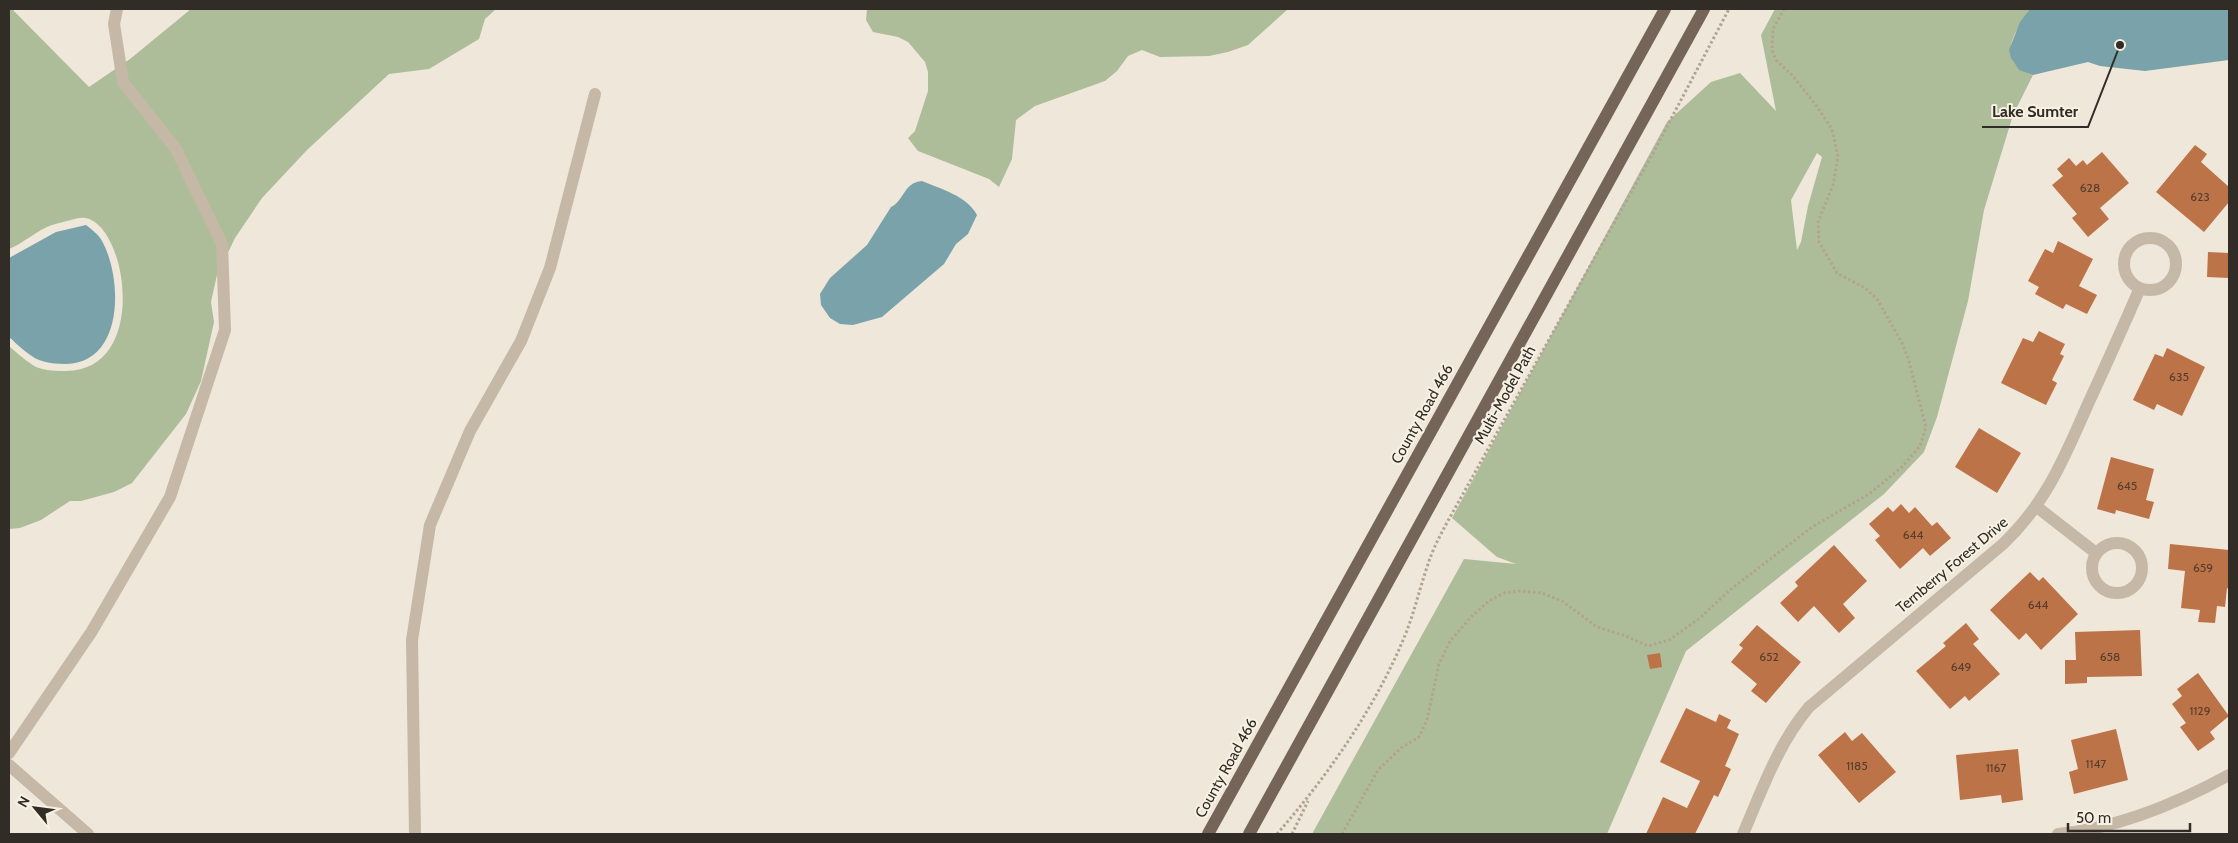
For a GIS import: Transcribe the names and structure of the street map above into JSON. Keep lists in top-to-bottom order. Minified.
{"streets":{"main road":["County Road 466"],"street":["Ternberry Forest Drive"],"path":["Multi-Model Path"]},"places":["Lake Sumter"],"house_numbers":["628","623","635","645","644","659","644","652","658","649","1129","1147","1185","1167"],"scale_bar":"50 m","north":"top left"}
